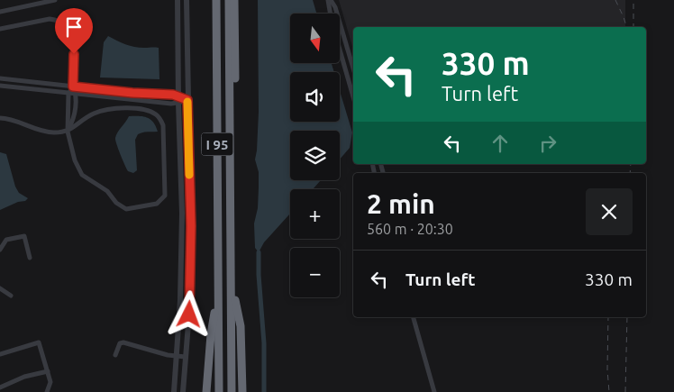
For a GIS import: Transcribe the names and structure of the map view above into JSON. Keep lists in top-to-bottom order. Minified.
{"streets":{"highway":["I 95"]},"north":"bottom","page":{"map_buttons":["+","−"],"turn":["330 m","Turn left"],"heading":["2 min","560 m · 20:30"],"list":[{"name":"Turn left","value":"330 m"}]}}
